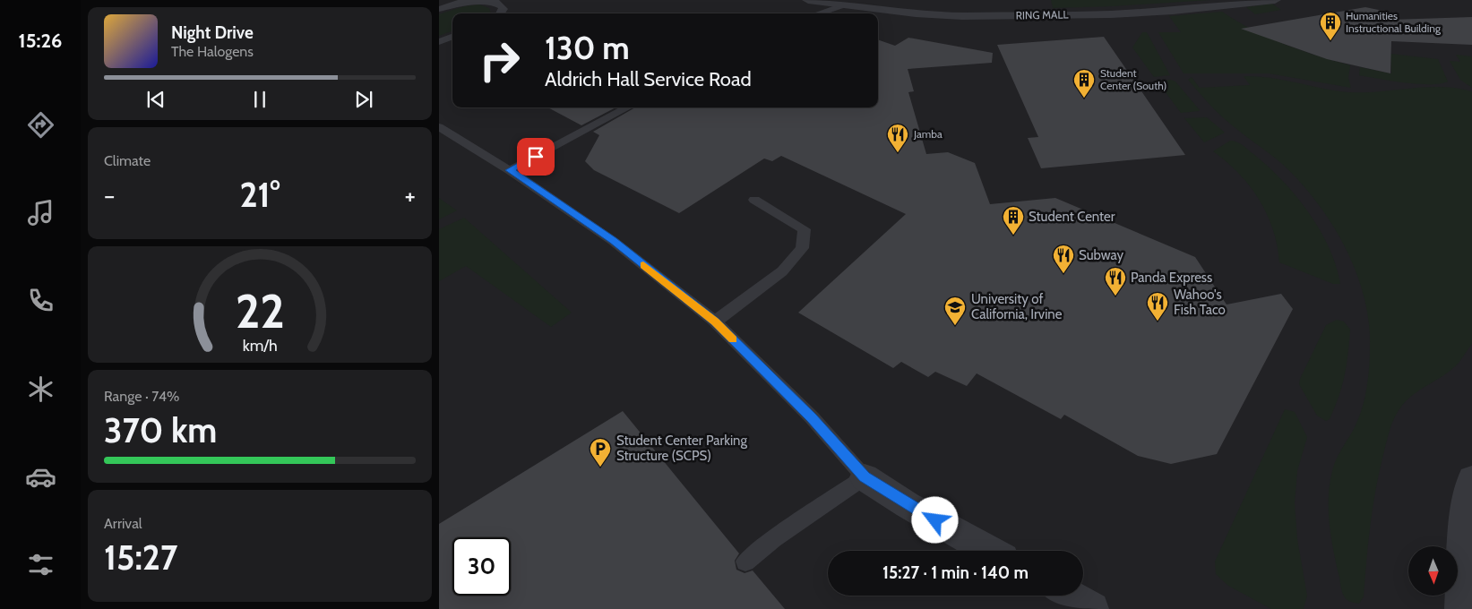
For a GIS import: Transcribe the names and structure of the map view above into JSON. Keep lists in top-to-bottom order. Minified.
{"streets":{"street":["RING MALL"]},"places":{"building":["Humanities Instructional Building","Student Center (South)","Student Center"],"restaurant":["Jamba","Subway","Panda Express","Wahoo's Fish Taco"],"school or university":["University of California, Irvine"],"parking":["Student Center Parking Structure (SCPS)"]},"north":"bottom","page":{"tabs":"15:26","turn":["130 m","Aldrich Hall Service Road"],"song":["Night Drive","The Halogens"],"tile":["Climate",["Range · 74%","370 km"],["Arrival","15:27"]],"heat":["−","21°","+"],"limit":"30","trip":"15:27 · 1 min · 140 m","gauge":["22","km/h"]}}
